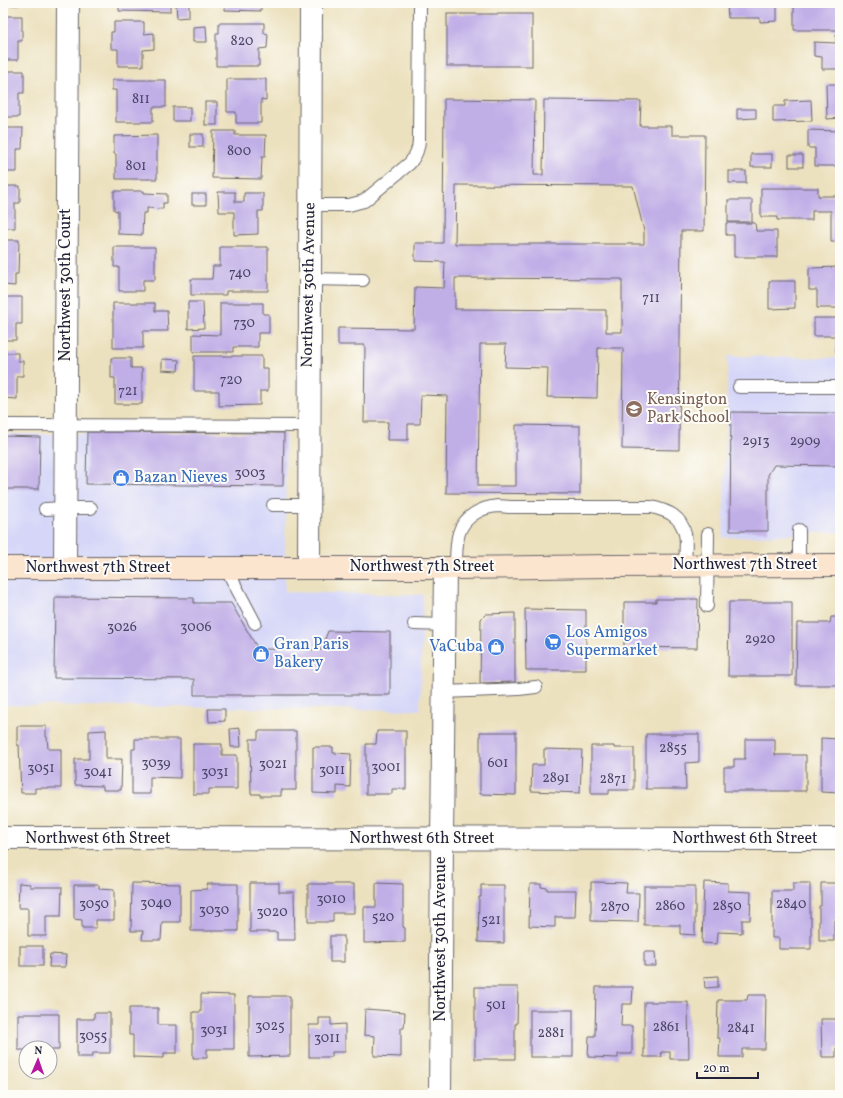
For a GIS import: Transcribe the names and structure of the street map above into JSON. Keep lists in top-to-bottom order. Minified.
{"streets":{"main road":["Northwest 7th Street"],"street":["Northwest 30th Court","Northwest 30th Avenue","Northwest 6th Street"]},"crossings":[["Northwest 30th Court","Northwest 7th Street"],["Northwest 30th Avenue","Northwest 7th Street"],["Northwest 30th Avenue","Northwest 6th Street"]],"places":{"school or university":["Kensington Park School"],"shop":["Bazan Nieves","VaCuba","Gran Paris Bakery"],"supermarket":["Los Amigos Supermarket"]},"house_numbers":["820","811","800","801","740","711","730","720","721","2913","2909","3003","3026","3006","2920","2855","3039","601","3021","3001","3051","3011","3041","3031","2891","2871","3010","3040","3050","2840","2860","2850","2870","3030","3020","520","521","501","3025","2861","2841","3031","2881","3055","3011"],"scale_bar":"20 m","north":"top"}
